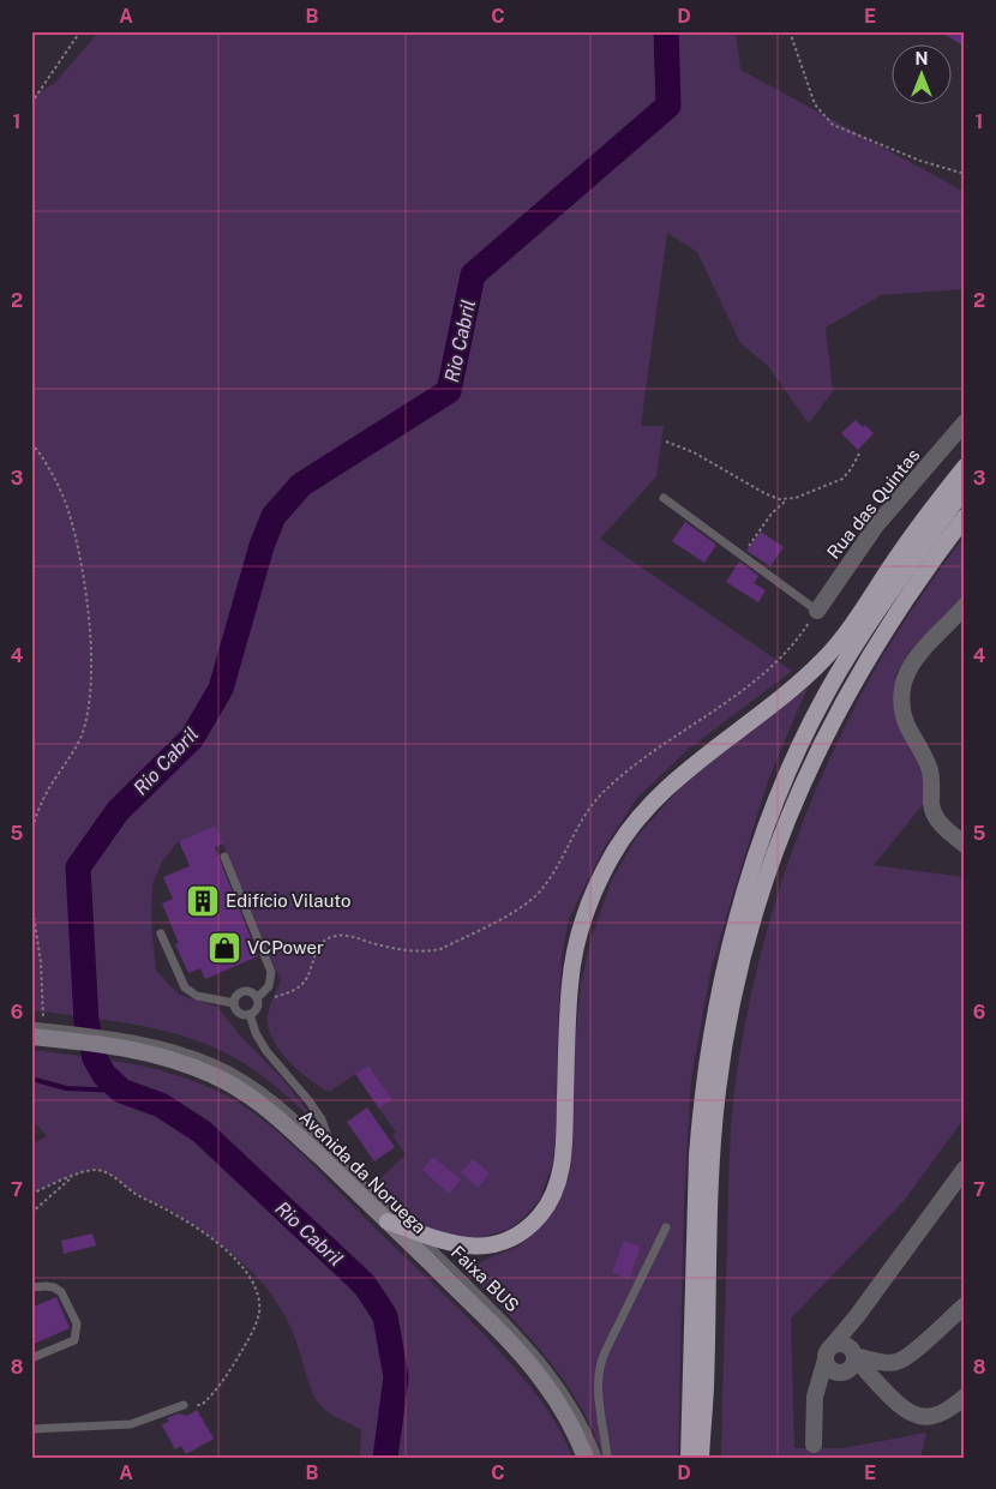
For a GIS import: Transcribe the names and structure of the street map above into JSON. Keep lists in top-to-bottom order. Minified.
{"streets":{"main road":["Avenida da Noruega"],"street":["Rua das Quintas"],"lane":["Faixa BUS"]},"crossings":[["Avenida da Noruega","Faixa BUS"]],"water":["Rio Cabril"],"places":{"building":["Edifício Vilauto"],"shop":["VCPower"]},"north":"top","grid":{"columns":["A","B","C","D","E"],"rows":["1","2","3","4","5","6","7","8"]}}
